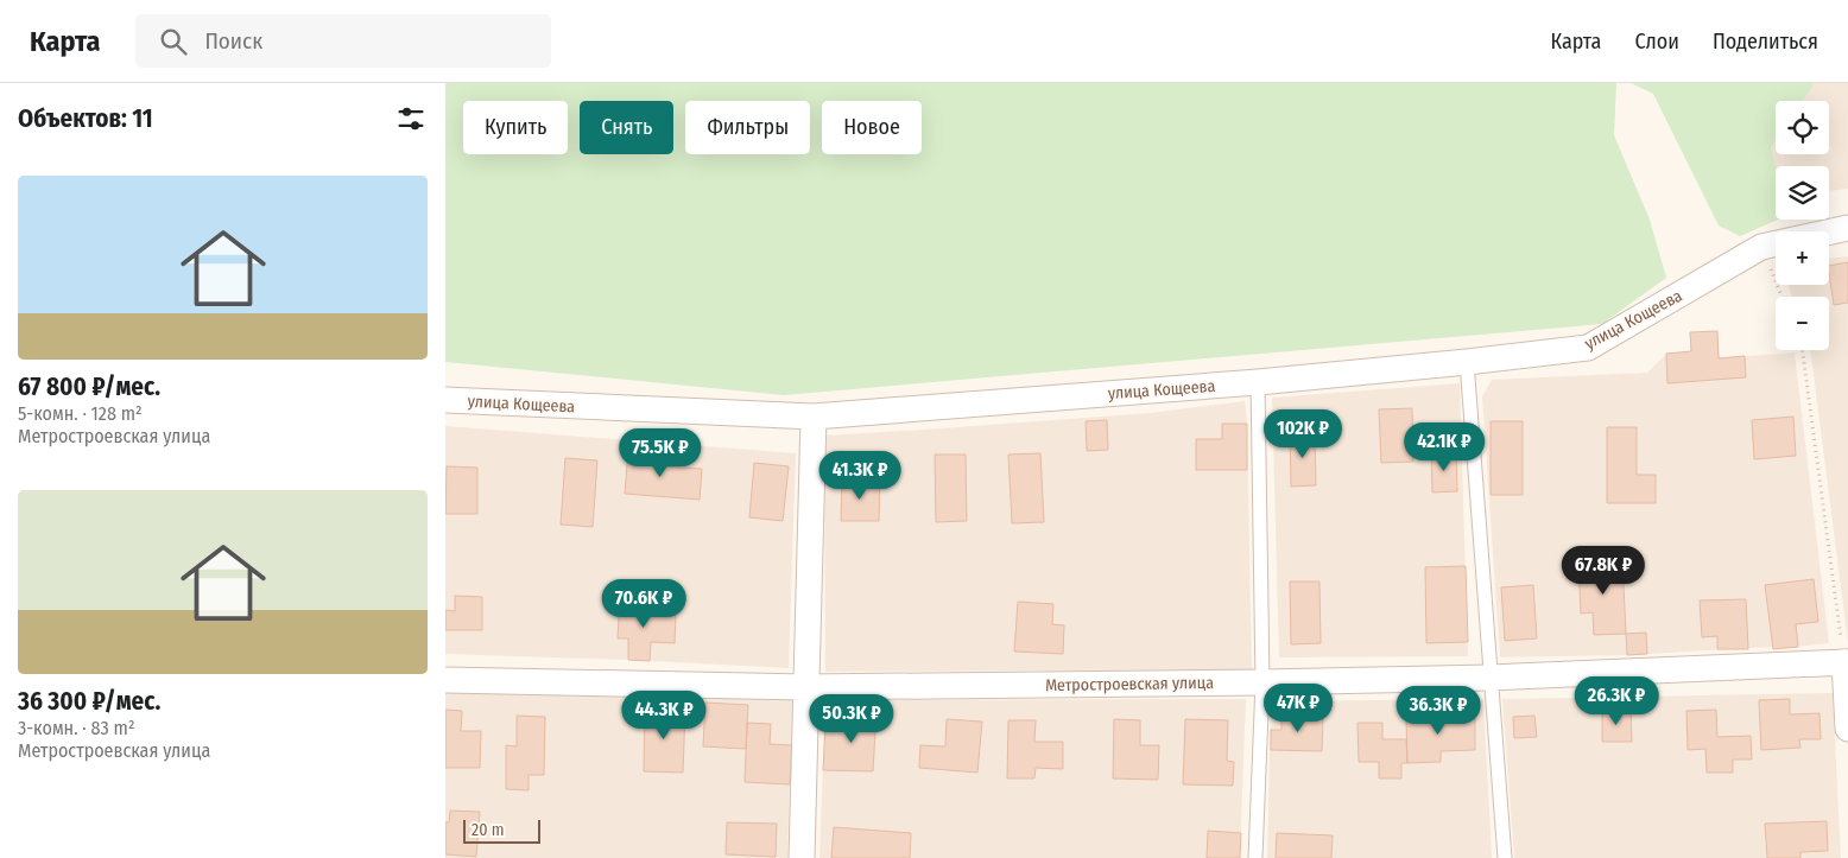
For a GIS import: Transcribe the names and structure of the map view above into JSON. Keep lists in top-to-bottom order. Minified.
{"streets":{"street":["улица Кощеева","Метростроевская улица"]},"scale_bar":"20 m","page":{"header":"Карта","search":"Поиск","nav":["Карта","Слои","Поделиться"],"heading":"Объектов: 11","map_buttons":["+","−"],"chip":["Купить","Снять","Фильтры","Новое"],"list":[{"name":"67 800 ₽/мес.","note":"5-комн. · 128 m² · Метростроевская улица"},{"name":"36 300 ₽/мес.","note":"3-комн. · 83 m² · Метростроевская улица"}],"price":["102K ₽","42.1K ₽","75.5K ₽","41.3K ₽","67.8K ₽","70.6K ₽","26.3K ₽","47K ₽","36.3K ₽","44.3K ₽","50.3K ₽"],"scale":"20 m"}}
